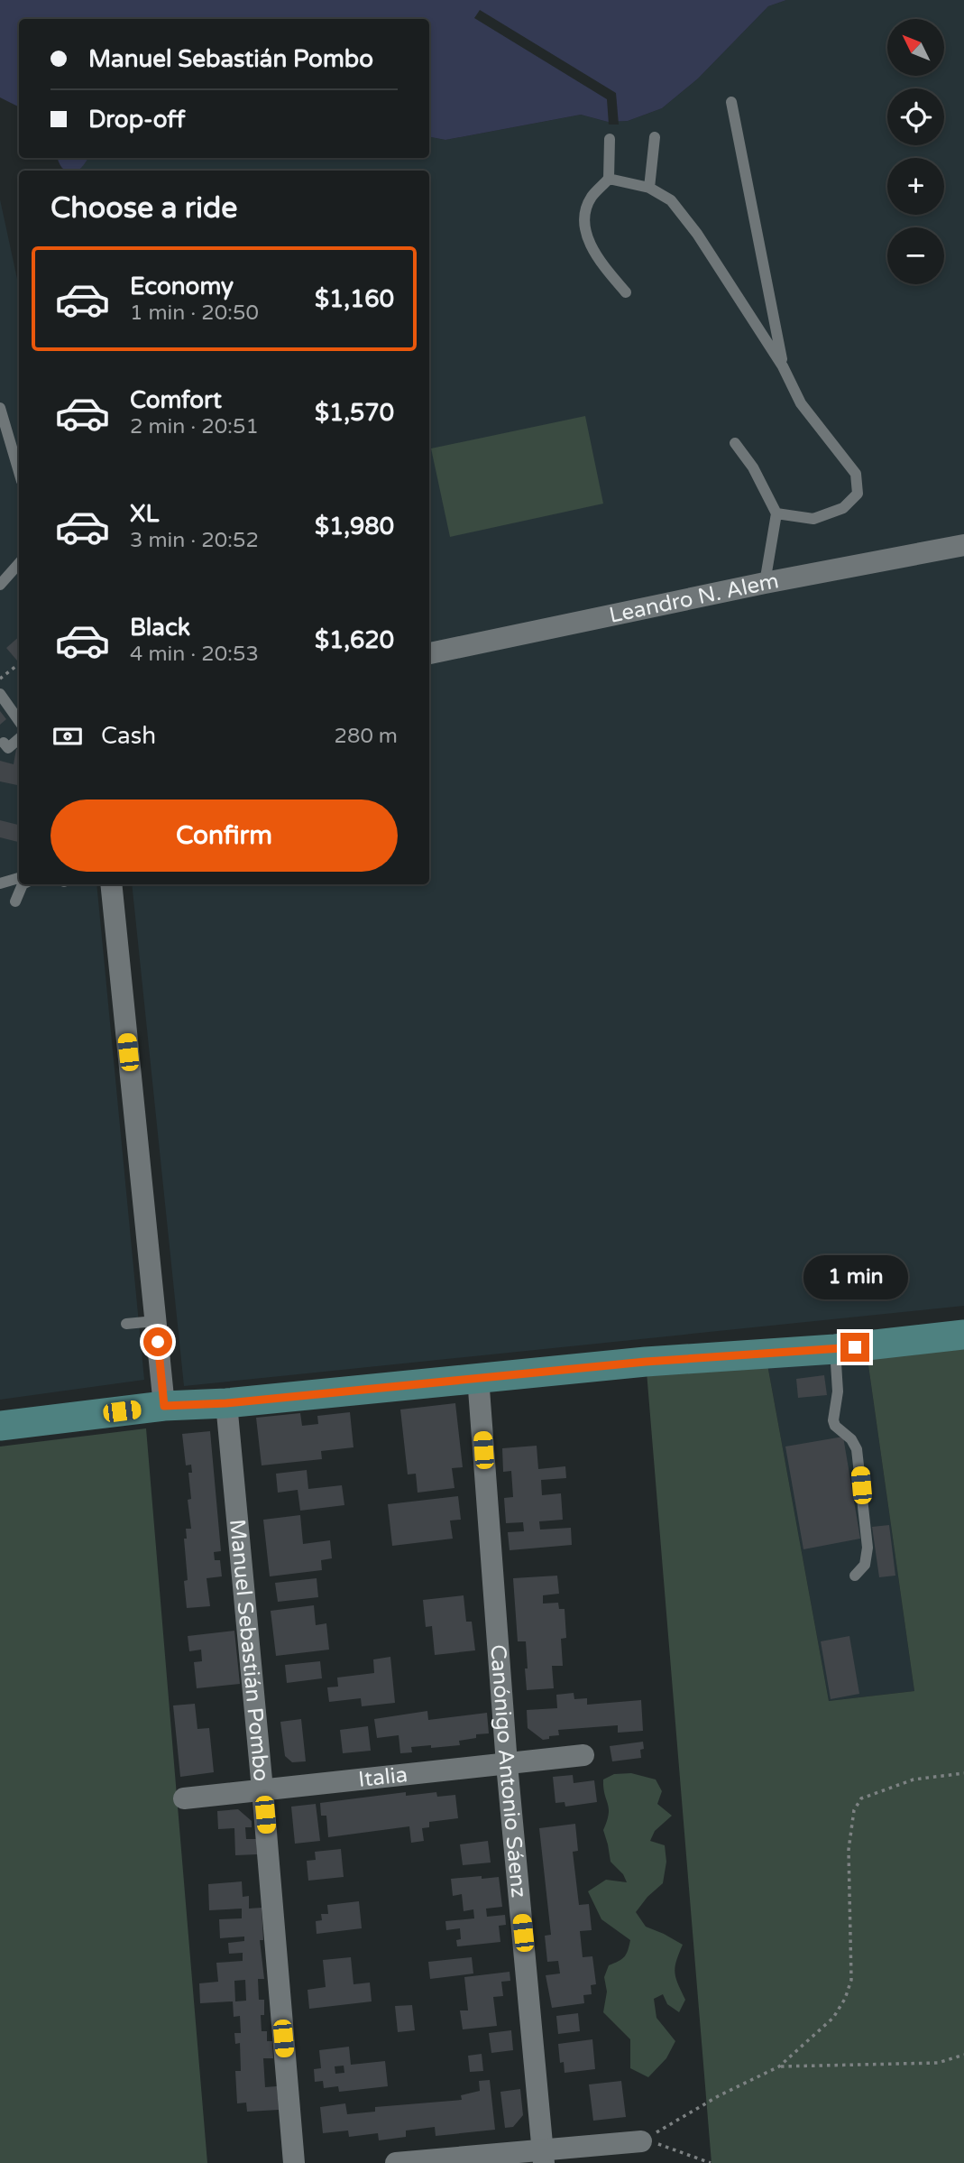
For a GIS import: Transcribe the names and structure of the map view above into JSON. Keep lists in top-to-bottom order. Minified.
{"streets":{"street":["Leandro N. Alem","Manuel Sebastián Pombo","Canónigo Antonio Sáenz","Italia"]},"crossings":[["Manuel Sebastián Pombo","Italia"],["Canónigo Antonio Sáenz","Italia"]],"north":"top left","page":{"map_buttons":["+","−"],"banner":["Manuel Sebastián Pombo","Drop-off"],"heading":"Choose a ride","list":[{"name":"Economy","note":"1 min · 20:50","value":"$1,160"},{"name":"Comfort","note":"2 min · 20:51","value":"$1,570"},{"name":"XL","note":"3 min · 20:52","value":"$1,980"},{"name":"Black","note":"4 min · 20:53","value":"$1,620"}],"pay":["Cash","280 m"],"buttons":"Confirm","bubble":"1 min"}}
